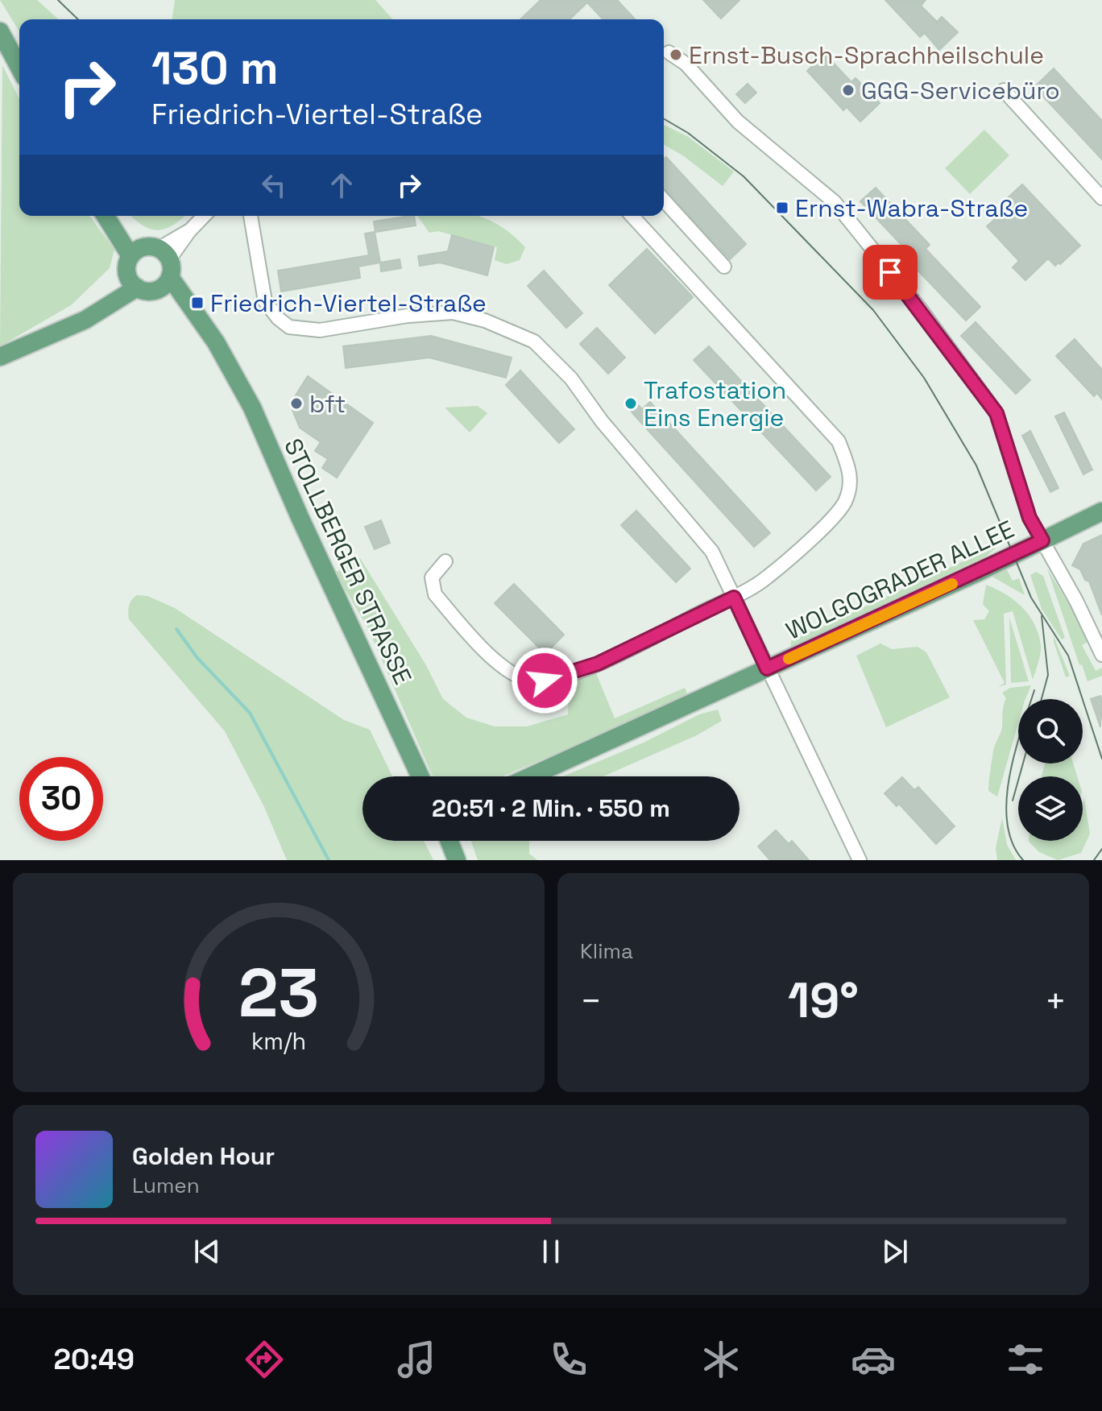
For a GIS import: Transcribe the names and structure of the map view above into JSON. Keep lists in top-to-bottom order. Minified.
{"streets":{"main road":["STOLLBERGER STRASSE","WOLGOGRADER ALLEE"]},"places":{"other":["Ernst-Busch-Sprachheilschule","GGG-Servicebüro","bft","Trafostation Eins Energie"],"transit":["Ernst-Wabra-Straße","Friedrich-Viertel-Straße"]},"page":{"turn":["130 m","Friedrich-Viertel-Straße"],"limit":"30","trip":"20:51 · 2 Min. · 550 m","tile":"Klima","heat":["−","19°","+"],"song":["Golden Hour","Lumen"],"tabs":"20:49","gauge":["23","km/h"]}}
